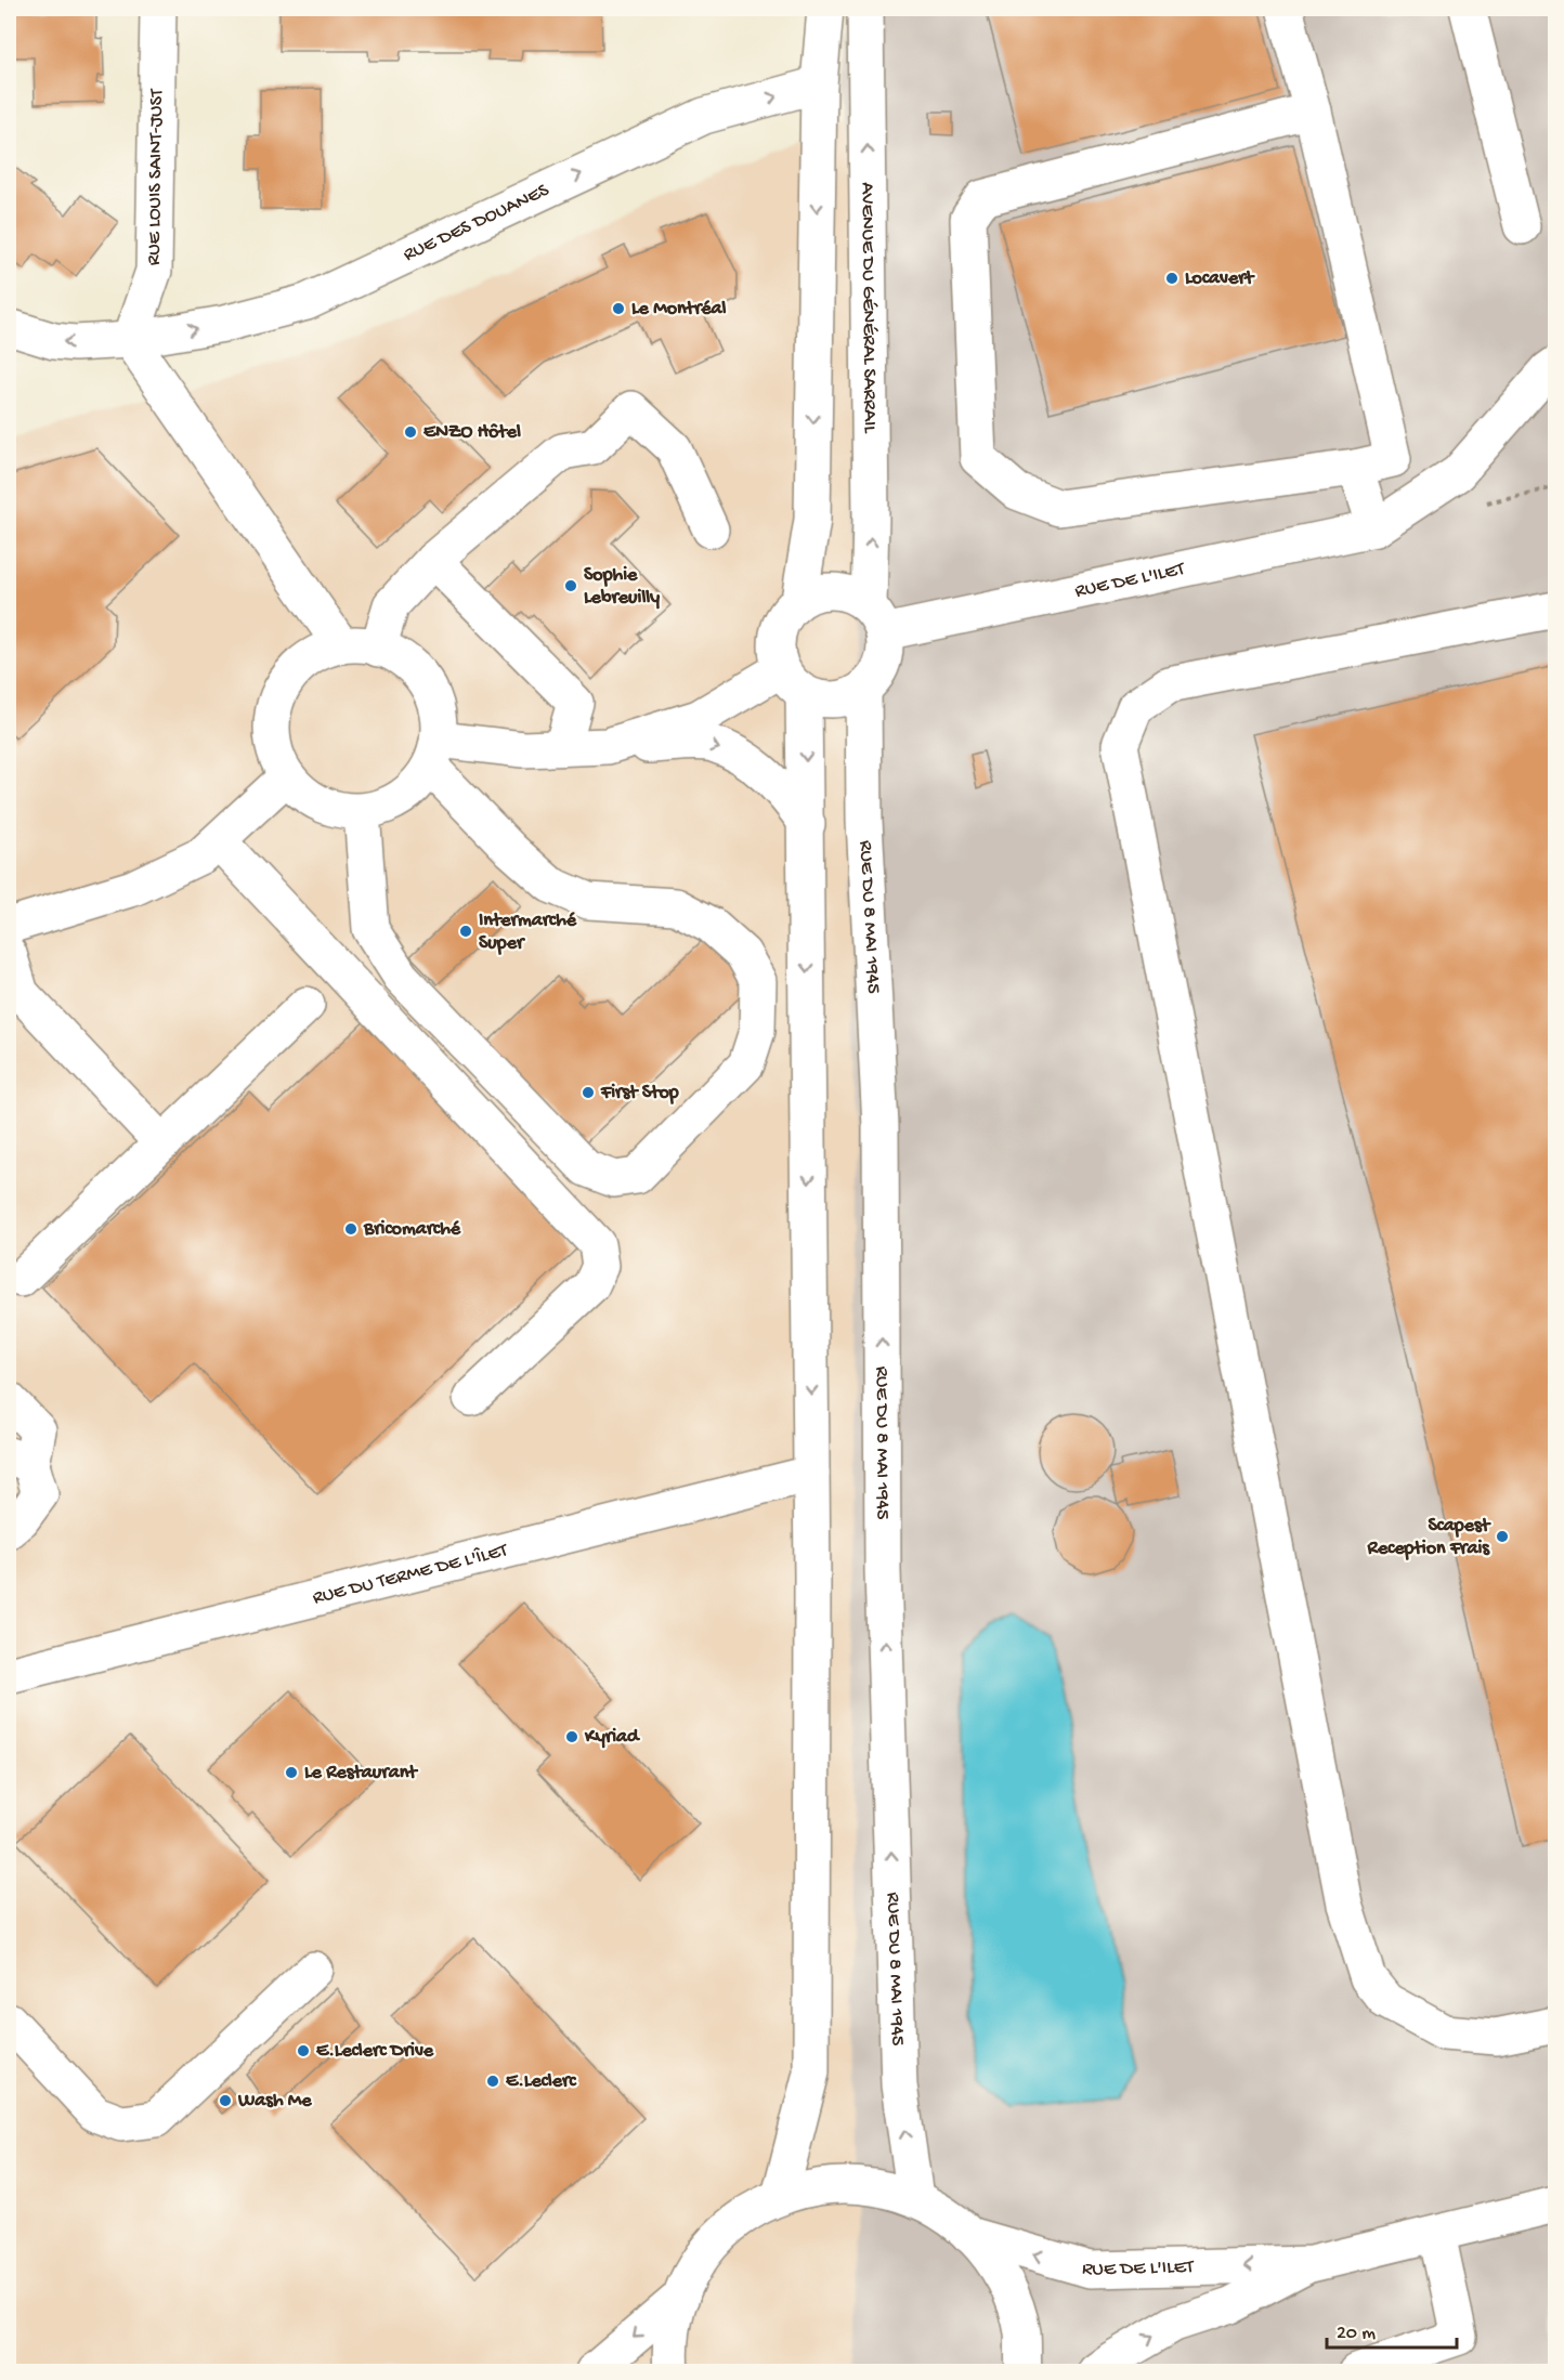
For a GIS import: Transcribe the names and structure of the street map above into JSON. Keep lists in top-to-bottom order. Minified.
{"streets":{"street":["RUE LOUIS SAINT-JUST","RUE DES DOUANES","AVENUE DU GÉNÉRAL SARRAIL","RUE DE L'ILET","RUE DU 8 MAI 1945","RUE DU TERME DE L'ÎLET"]},"crossings":[["RUE LOUIS SAINT-JUST","RUE DES DOUANES"],["AVENUE DU GÉNÉRAL SARRAIL","RUE DE L'ILET"],["AVENUE DU GÉNÉRAL SARRAIL","RUE DU 8 MAI 1945"],["RUE DE L'ILET","RUE DU 8 MAI 1945"]],"places":["Locavert","Le Montréal","ENZO Hôtel","Sophie Lebreuilly","Intermarché Super","First Stop","Bricomarché","Scapest Reception Frais","Kyriad","Le Restaurant","E.Leclerc Drive","E.Leclerc","Wash Me"],"scale_bar":"20 m"}
